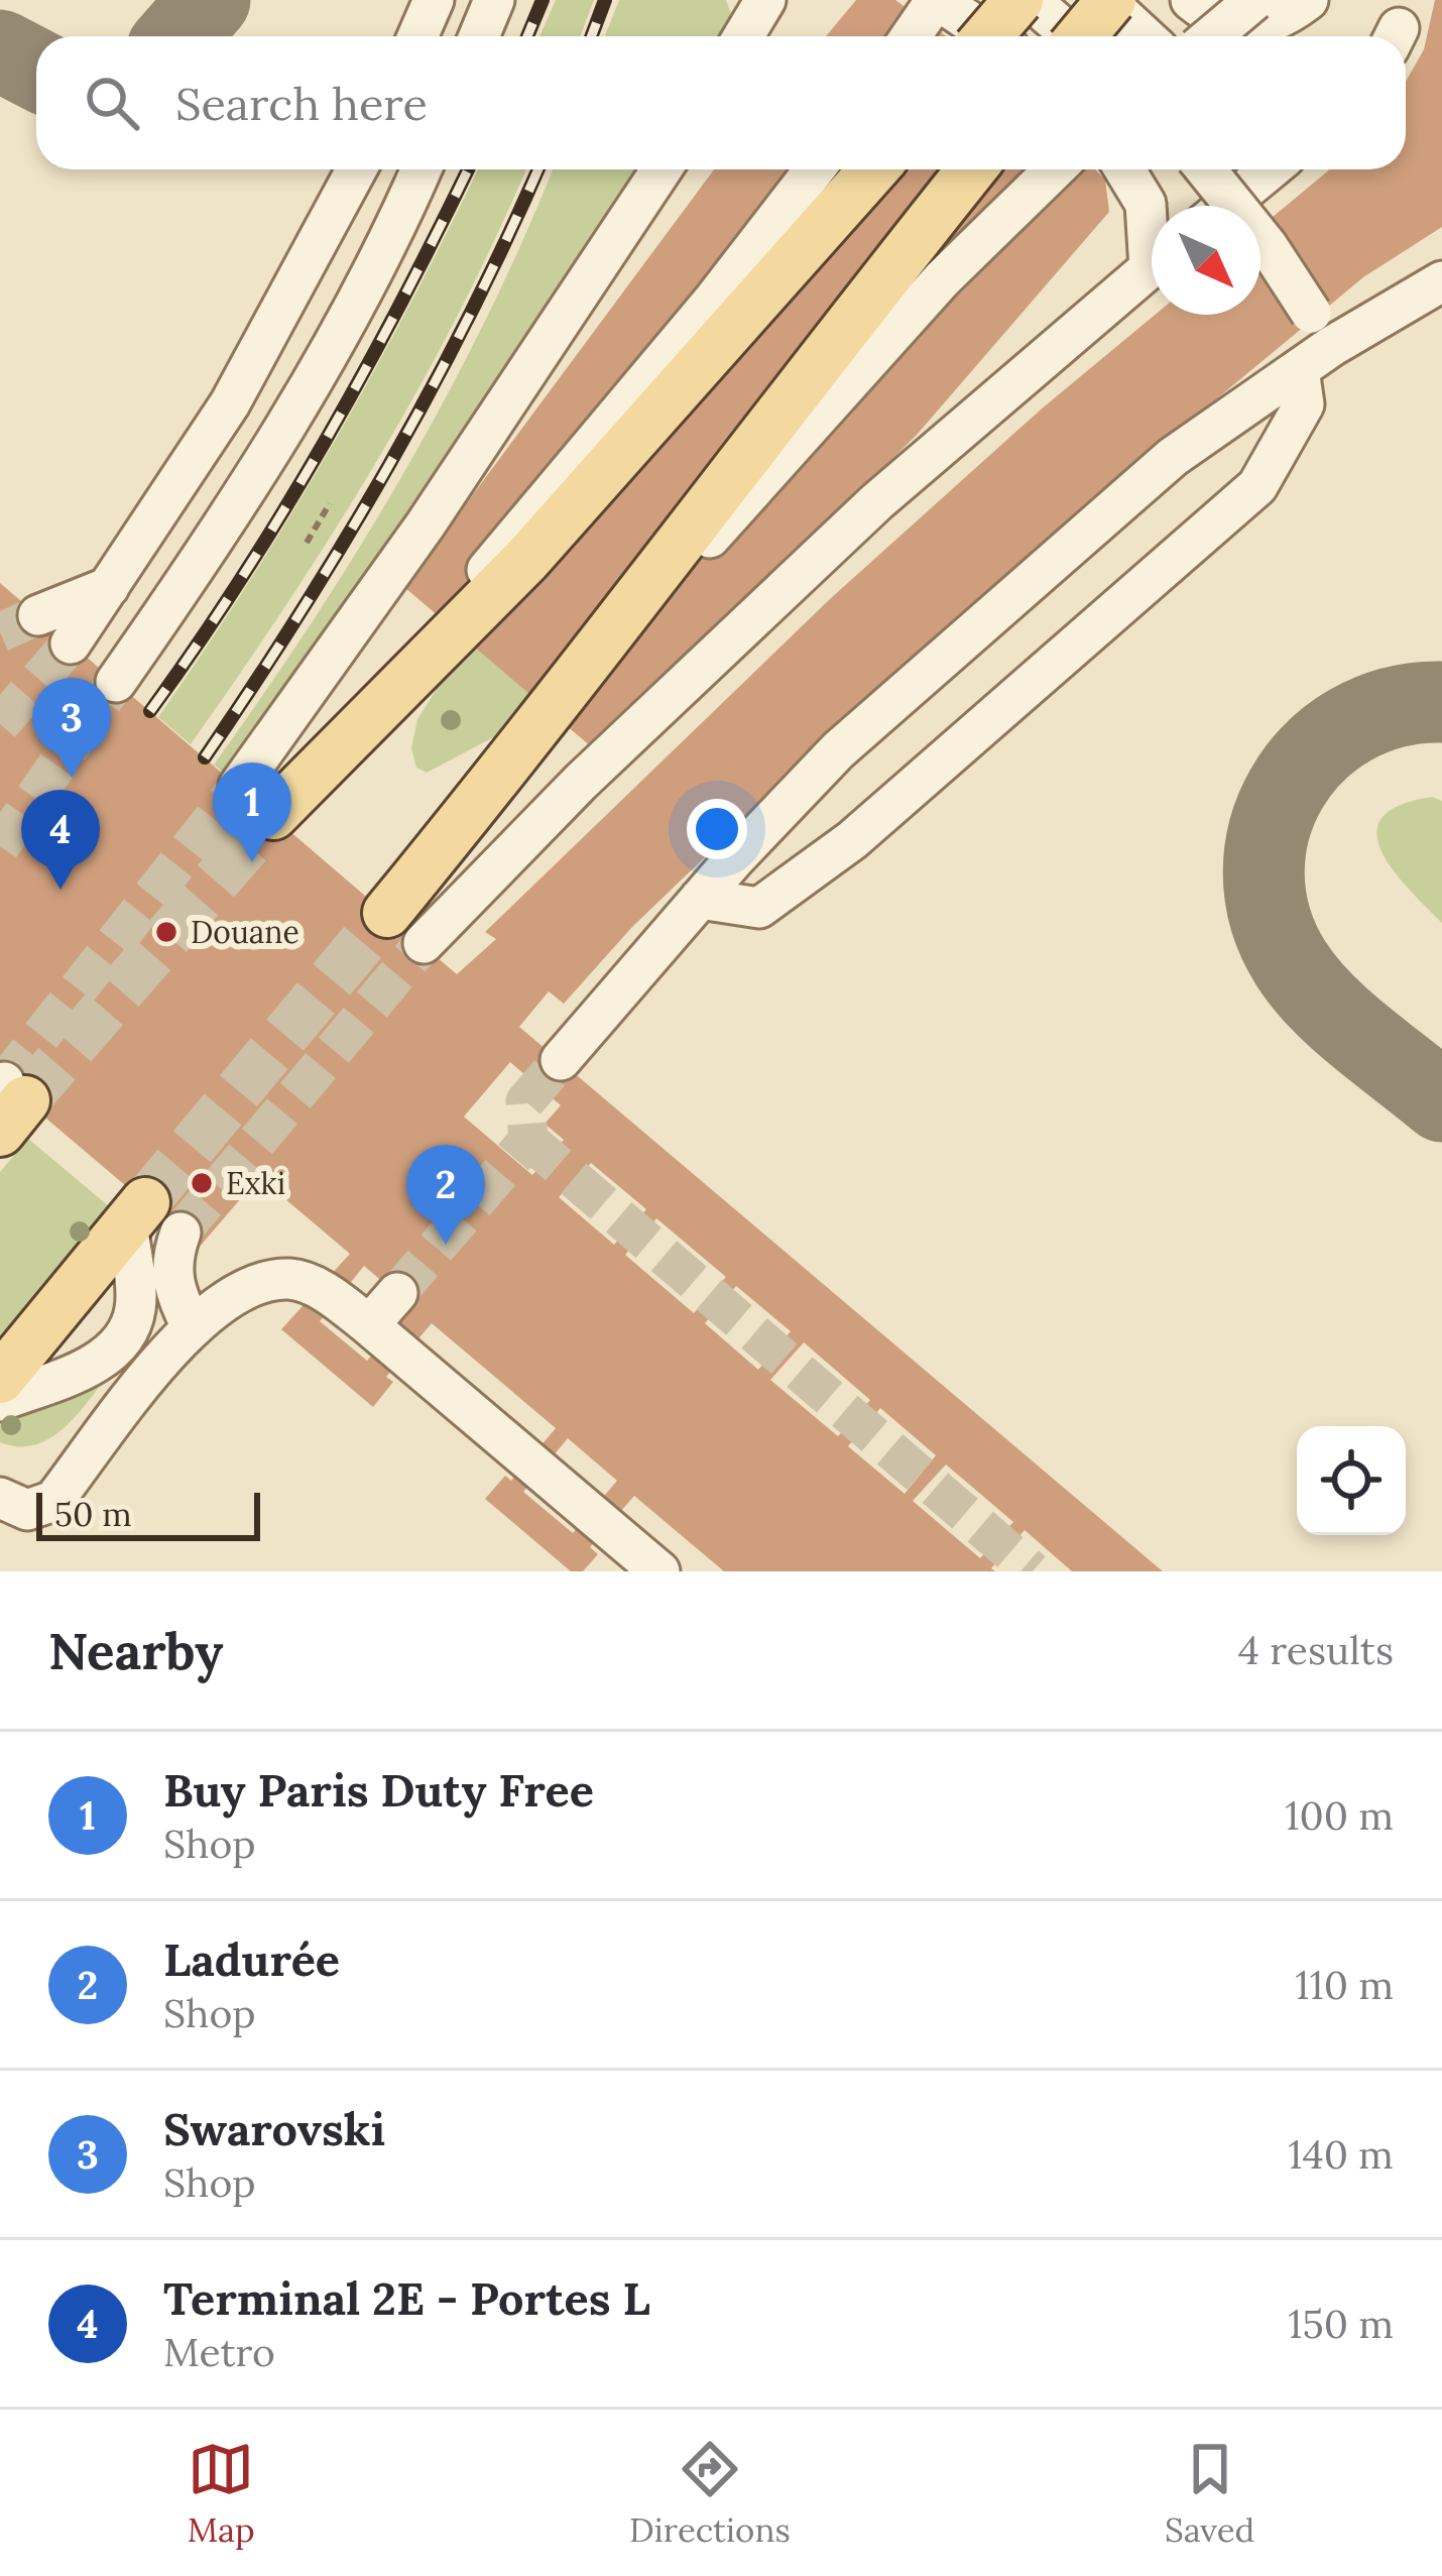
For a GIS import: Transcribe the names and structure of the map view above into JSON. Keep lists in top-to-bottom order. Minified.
{"places":["Douane","Exki"],"scale_bar":"50 m","north":"bottom right","page":{"search":"Search here","pins":["3","1","4","2"],"scale":"50 m","heading":["Nearby","4 results"],"list":[{"mark":"1","name":"Buy Paris Duty Free","note":"Shop","value":"100 m"},{"mark":"2","name":"Ladurée","note":"Shop","value":"110 m"},{"mark":"3","name":"Swarovski","note":"Shop","value":"140 m"},{"mark":"4","name":"Terminal 2E - Portes L","note":"Metro","value":"150 m"}],"nav":["Map","Directions","Saved"]}}
